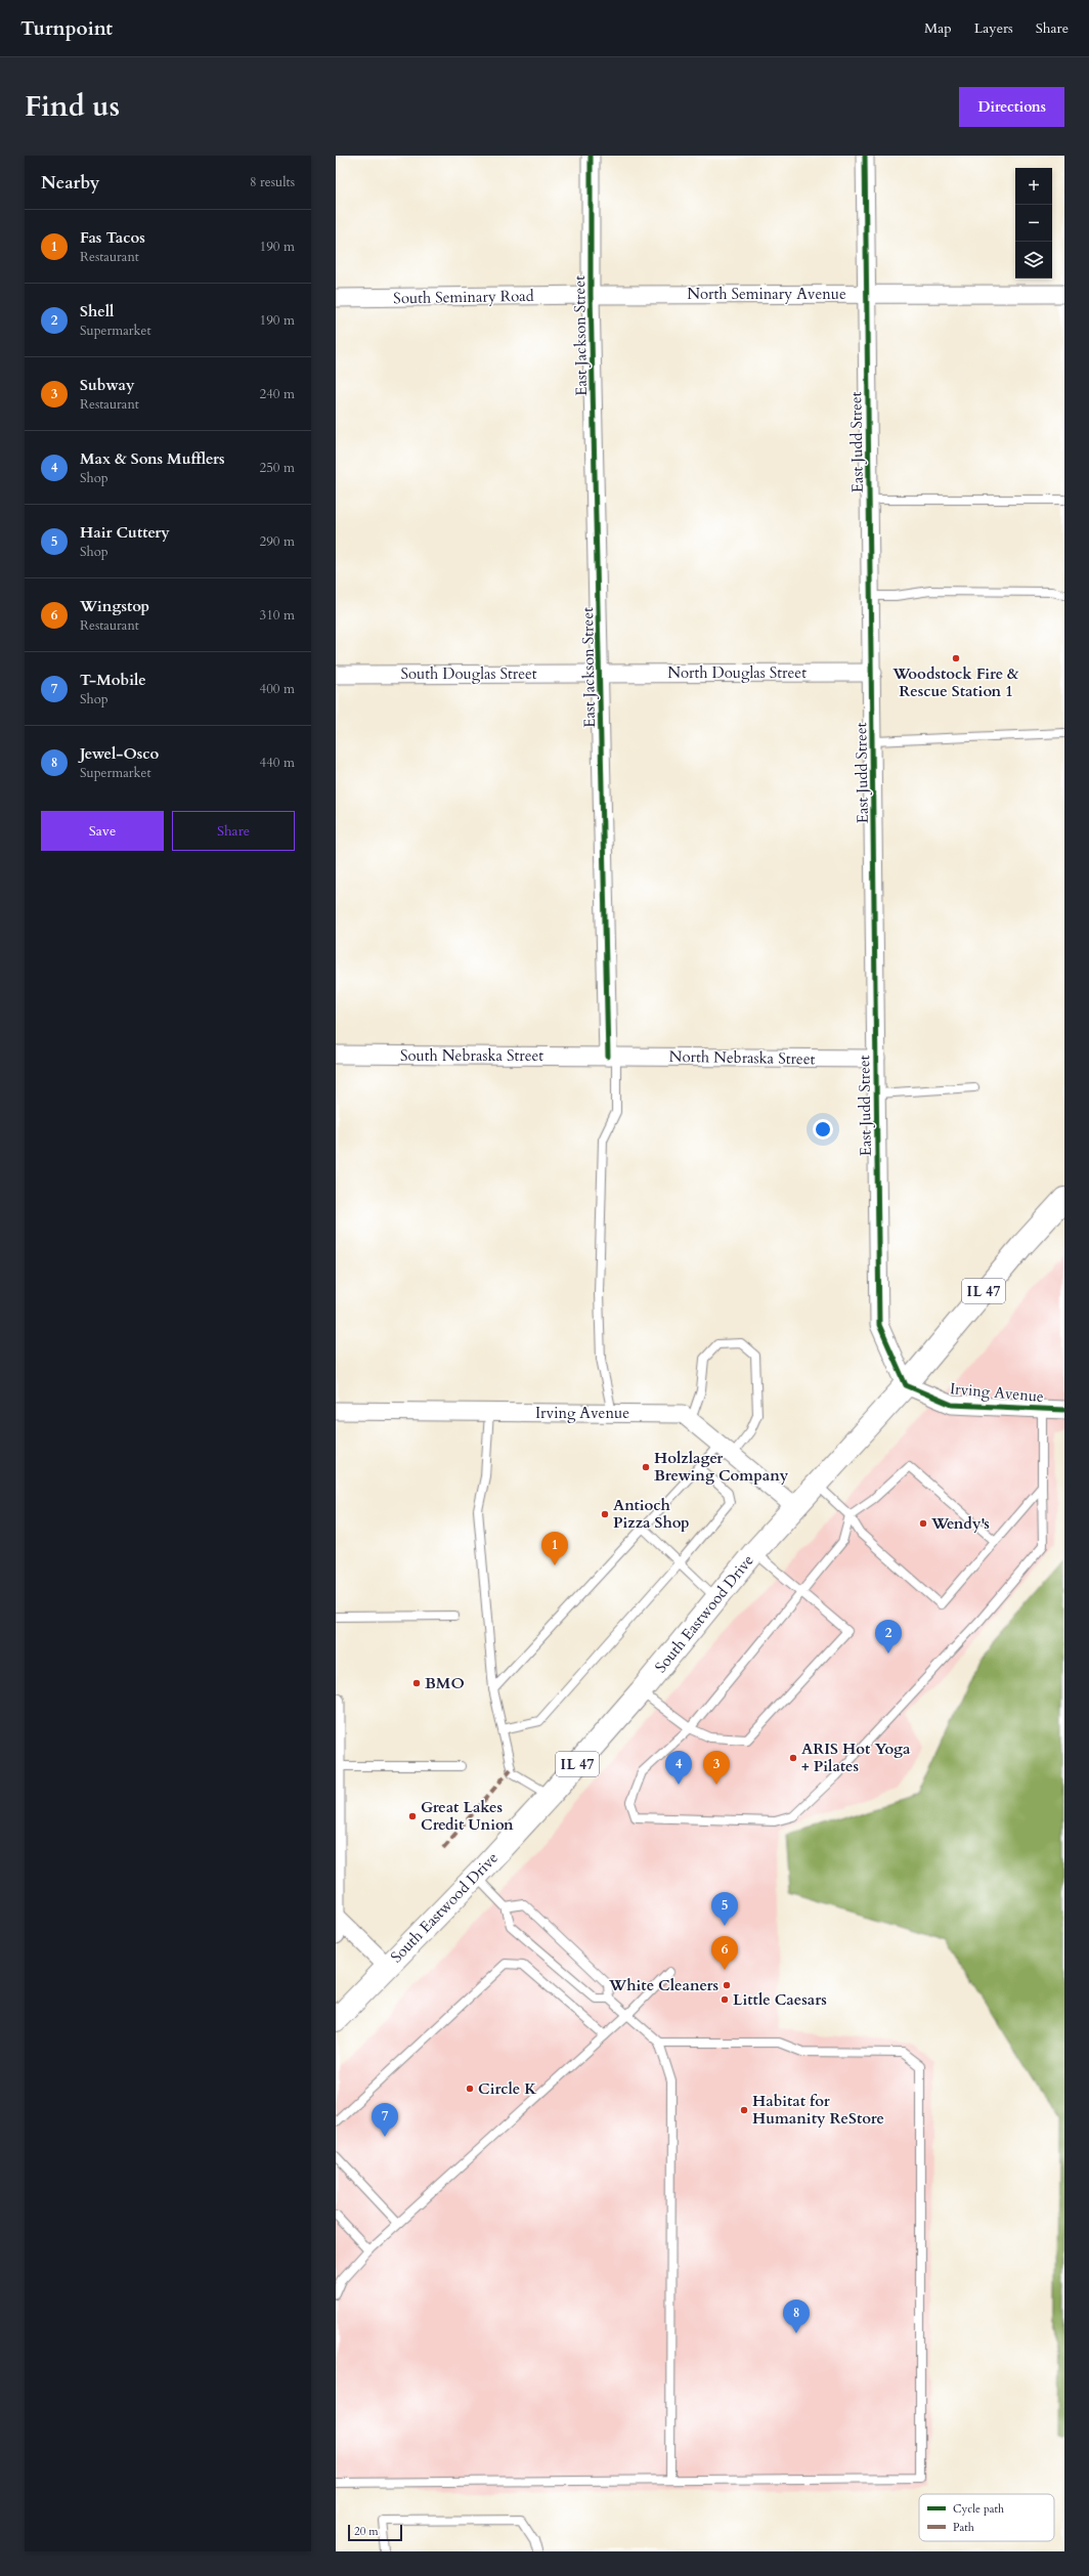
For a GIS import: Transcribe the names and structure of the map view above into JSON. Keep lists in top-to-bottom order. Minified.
{"streets":{"main road":["IL 47","South Eastwood Drive"],"street":["North Seminary Avenue","South Seminary Road","East Jackson Street","East Judd Street","North Douglas Street","South Douglas Street","South Nebraska Street","North Nebraska Street","Irving Avenue"]},"crossings":[["North Seminary Avenue","South Seminary Road"],["North Seminary Avenue","East Jackson Street"],["North Seminary Avenue","East Judd Street"],["South Seminary Road","East Jackson Street"],["East Jackson Street","North Douglas Street"],["East Jackson Street","South Douglas Street"],["East Jackson Street","South Nebraska Street"],["East Jackson Street","North Nebraska Street"],["East Judd Street","North Douglas Street"],["East Judd Street","North Nebraska Street"],["East Judd Street","Irving Avenue"],["East Judd Street","South Eastwood Drive"],["North Douglas Street","South Douglas Street"],["South Nebraska Street","North Nebraska Street"],["Irving Avenue","South Eastwood Drive"]],"places":["Woodstock Fire & Rescue Station 1","Holzlager Brewing Company","Antioch Pizza Shop","Wendy's","BMO","ARIS Hot Yoga + Pilates","Great Lakes Credit Union","White Cleaners","Little Caesars","Circle K","Habitat for Humanity ReStore"],"legend":["Cycle path","Path"],"scale_bar":"20 m","page":{"header":"Turnpoint","nav":["Map","Layers","Share"],"title":"Find us","buttons":["Directions",["Save","Share"]],"heading":["Nearby","8 results"],"map_buttons":["+","−"],"list":[{"mark":"1","name":"Fas Tacos","note":"Restaurant","value":"190 m"},{"mark":"2","name":"Shell","note":"Supermarket","value":"190 m"},{"mark":"3","name":"Subway","note":"Restaurant","value":"240 m"},{"mark":"4","name":"Max & Sons Mufflers","note":"Shop","value":"250 m"},{"mark":"5","name":"Hair Cuttery","note":"Shop","value":"290 m"},{"mark":"6","name":"Wingstop","note":"Restaurant","value":"310 m"},{"mark":"7","name":"T-Mobile","note":"Shop","value":"400 m"},{"mark":"8","name":"Jewel-Osco","note":"Supermarket","value":"440 m"}],"pins":["1","2","3","4","5","6","7","8"],"scale":"20 m"}}
